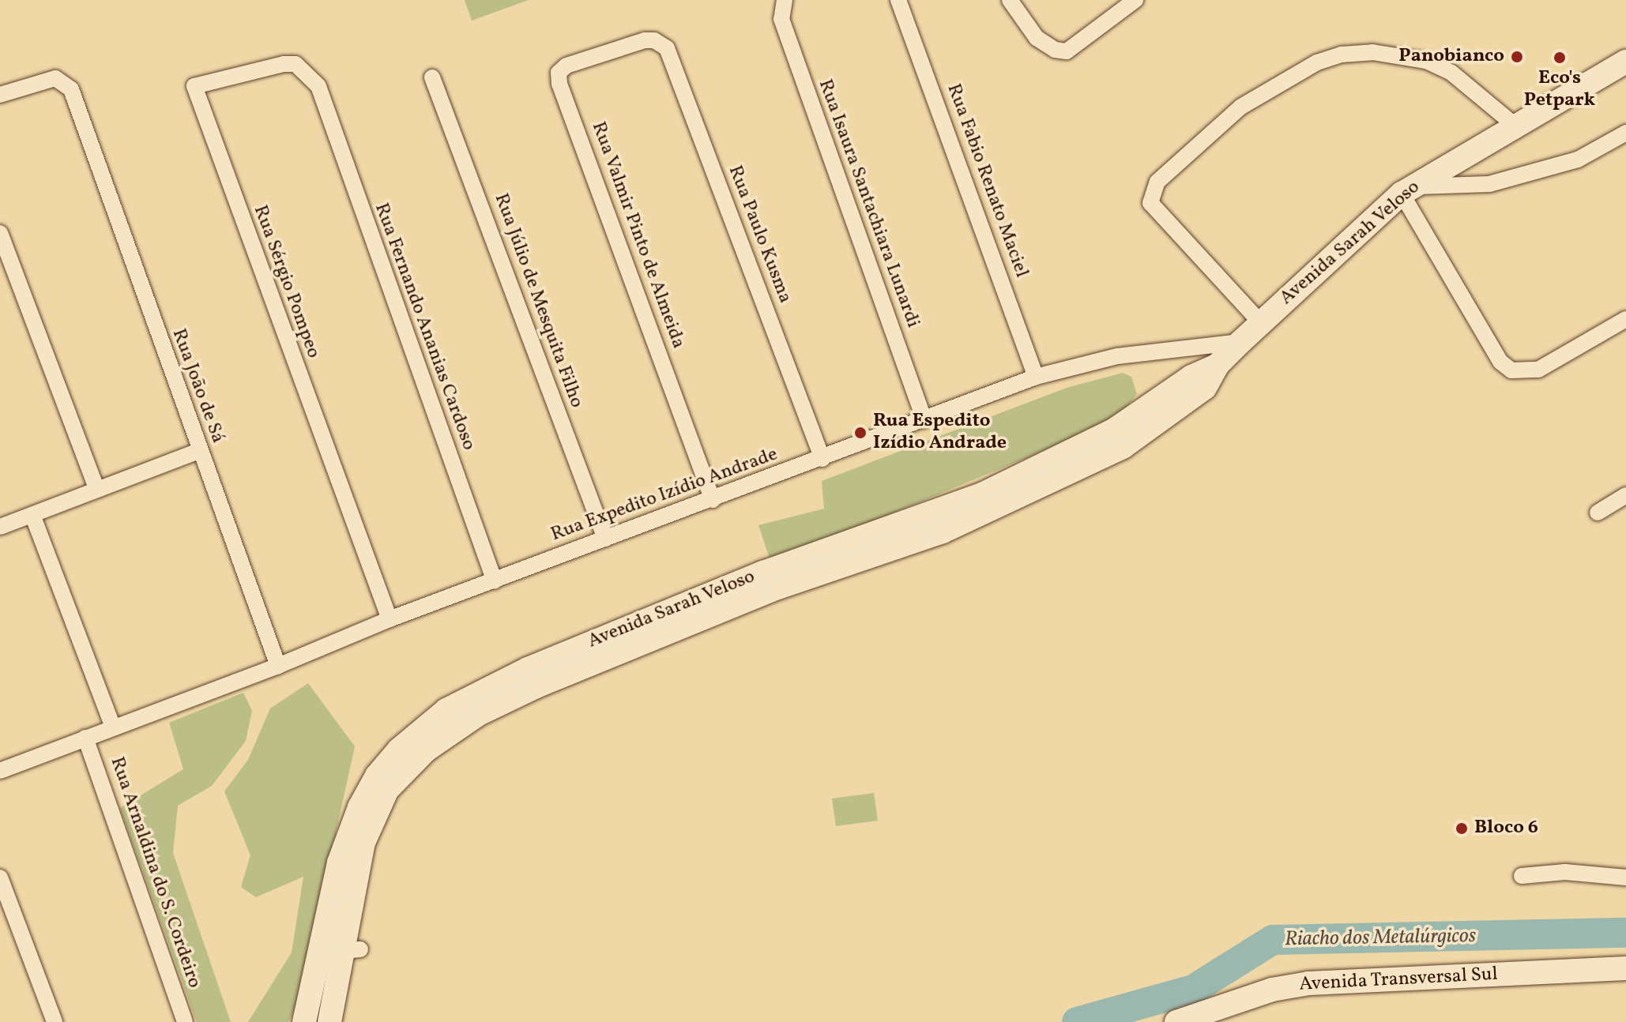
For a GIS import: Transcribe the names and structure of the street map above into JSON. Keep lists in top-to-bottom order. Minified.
{"streets":{"main road":["Avenida Sarah Veloso","Avenida Transversal Sul"],"street":["Rua Fabio Renato Maciel","Rua Isaura Santachiara Lunardi","Rua Paulo Kusma","Rua Valmir Pinto de Almeida","Rua Sérgio Pompeo","Rua Júlio de Mesquita Filho","Rua Fernando Ananias Cardoso","Rua João de Sá","Rua Expedito Izídio Andrade","Rua Arnaldina do S. Cordeiro"]},"crossings":[["Rua Fabio Renato Maciel","Rua Expedito Izídio Andrade"],["Rua Isaura Santachiara Lunardi","Rua Expedito Izídio Andrade"],["Rua Paulo Kusma","Rua Valmir Pinto de Almeida"],["Rua Paulo Kusma","Rua Expedito Izídio Andrade"],["Rua Valmir Pinto de Almeida","Rua Expedito Izídio Andrade"],["Avenida Sarah Veloso","Rua Expedito Izídio Andrade"],["Rua Sérgio Pompeo","Rua Fernando Ananias Cardoso"],["Rua Sérgio Pompeo","Rua Expedito Izídio Andrade"],["Rua Júlio de Mesquita Filho","Rua Expedito Izídio Andrade"],["Rua Fernando Ananias Cardoso","Rua Expedito Izídio Andrade"],["Rua João de Sá","Rua Expedito Izídio Andrade"],["Rua Expedito Izídio Andrade","Rua Arnaldina do S. Cordeiro"]],"water":["Riacho dos Metalúrgicos"],"places":["Panobianco","Eco's Petpark","Rua Espedito Izídio Andrade","Bloco 6"]}
